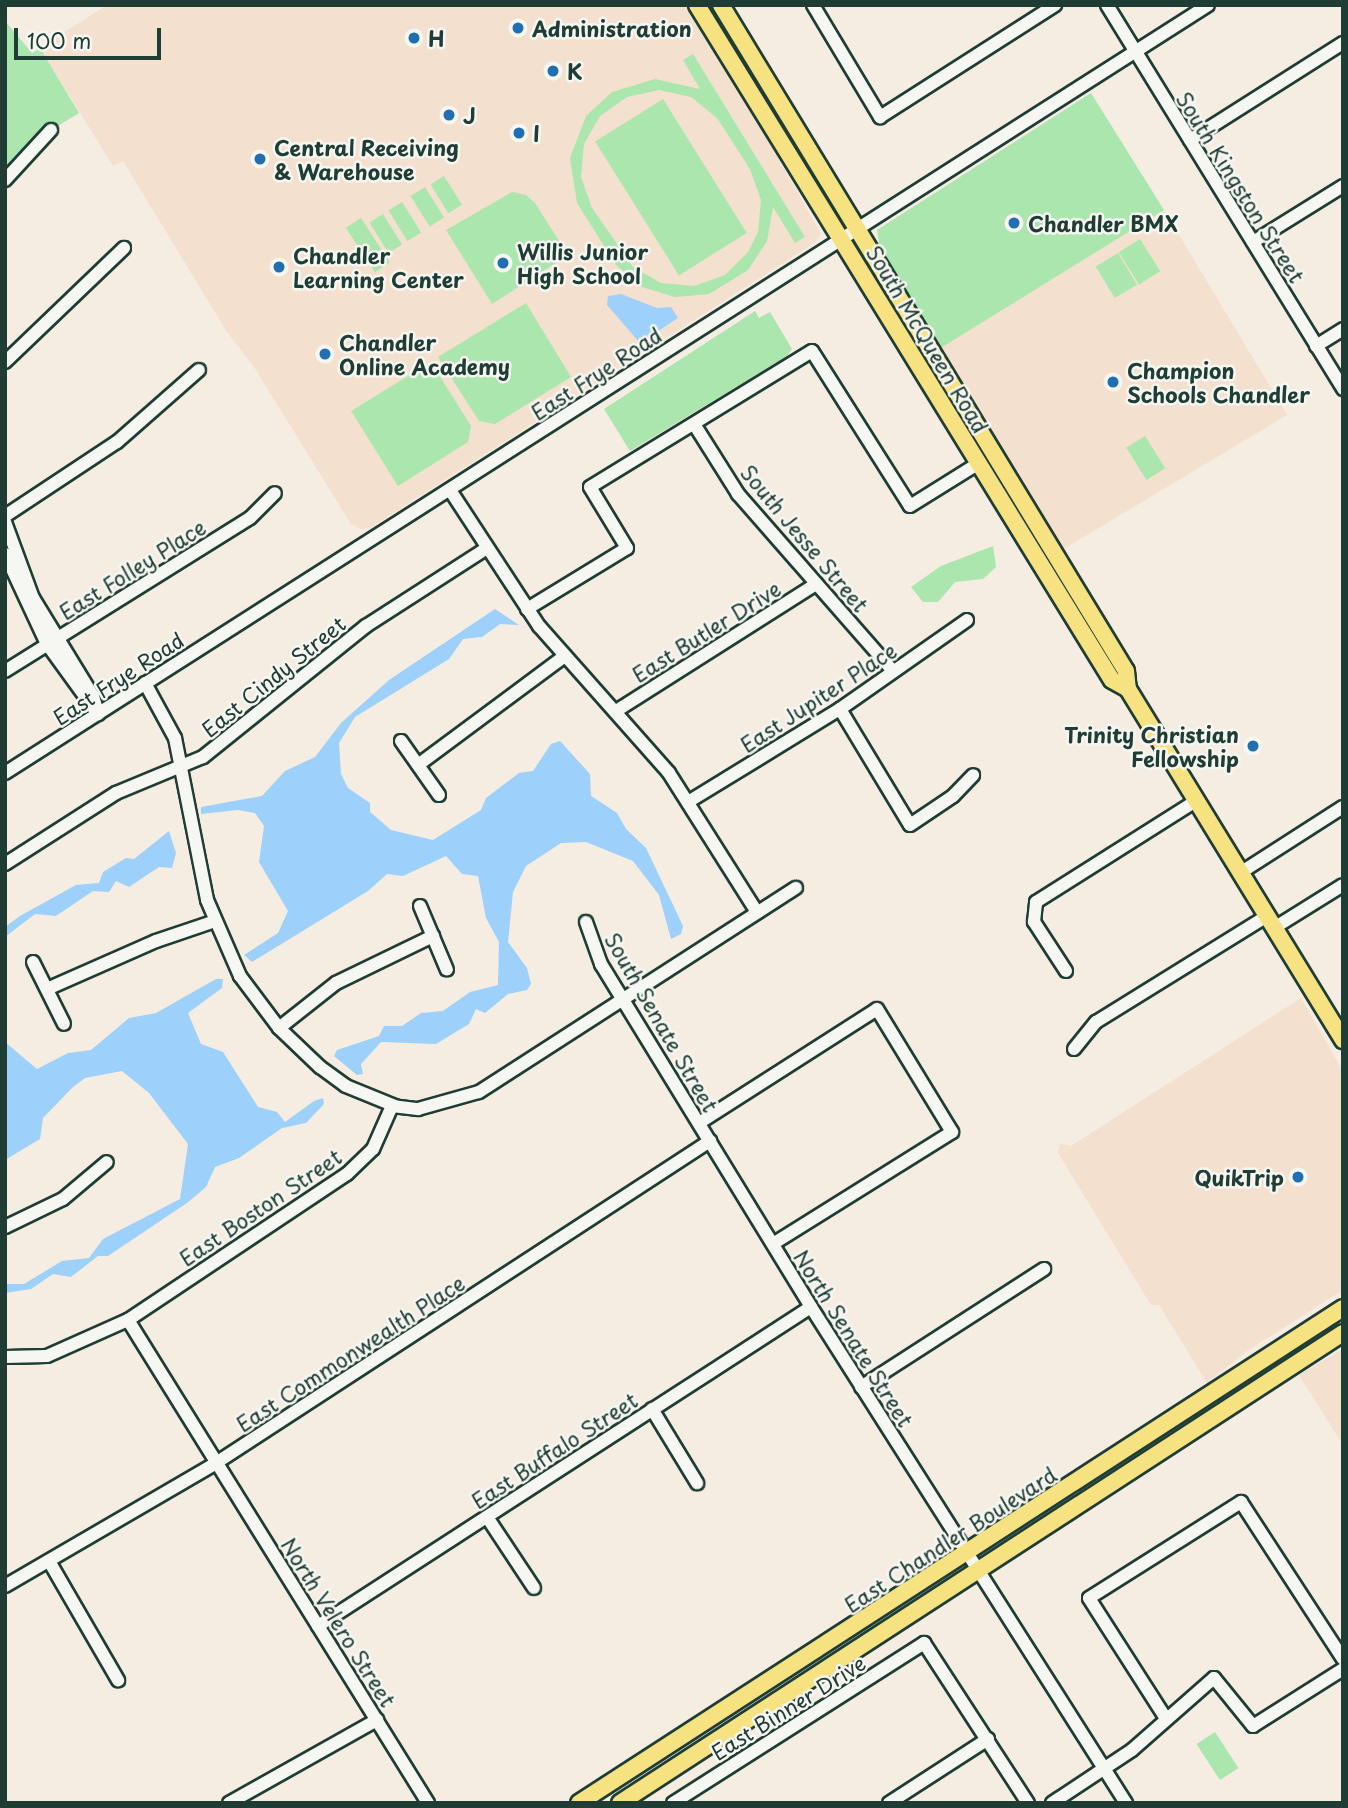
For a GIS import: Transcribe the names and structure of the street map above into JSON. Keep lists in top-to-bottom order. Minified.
{"streets":{"main road":["South McQueen Road","East Chandler Boulevard"],"street":["South Kingston Street","East Frye Road","South Jesse Street","East Folley Place","East Butler Drive","East Cindy Street","East Jupiter Place","South Senate Street","East Boston Street","North Senate Street","East Commonwealth Place","East Buffalo Street","North Velero Street","East Binner Drive"]},"crossings":[["South Kingston Street","East Frye Road"],["South McQueen Road","East Frye Road"],["South Jesse Street","East Butler Drive"],["South Jesse Street","East Jupiter Place"],["South Senate Street","North Senate Street"],["South Senate Street","East Commonwealth Place"],["East Boston Street","North Velero Street"],["North Senate Street","East Commonwealth Place"],["North Senate Street","East Buffalo Street"],["North Senate Street","East Chandler Boulevard"],["East Commonwealth Place","North Velero Street"],["East Buffalo Street","North Velero Street"]],"places":["Administration","H","K","J","I","Central Receiving & Warehouse","Chandler BMX","Willis Junior High School","Chandler Learning Center","Chandler Online Academy","Champion Schools Chandler","Trinity Christian Fellowship","QuikTrip"],"scale_bar":"100 m"}
